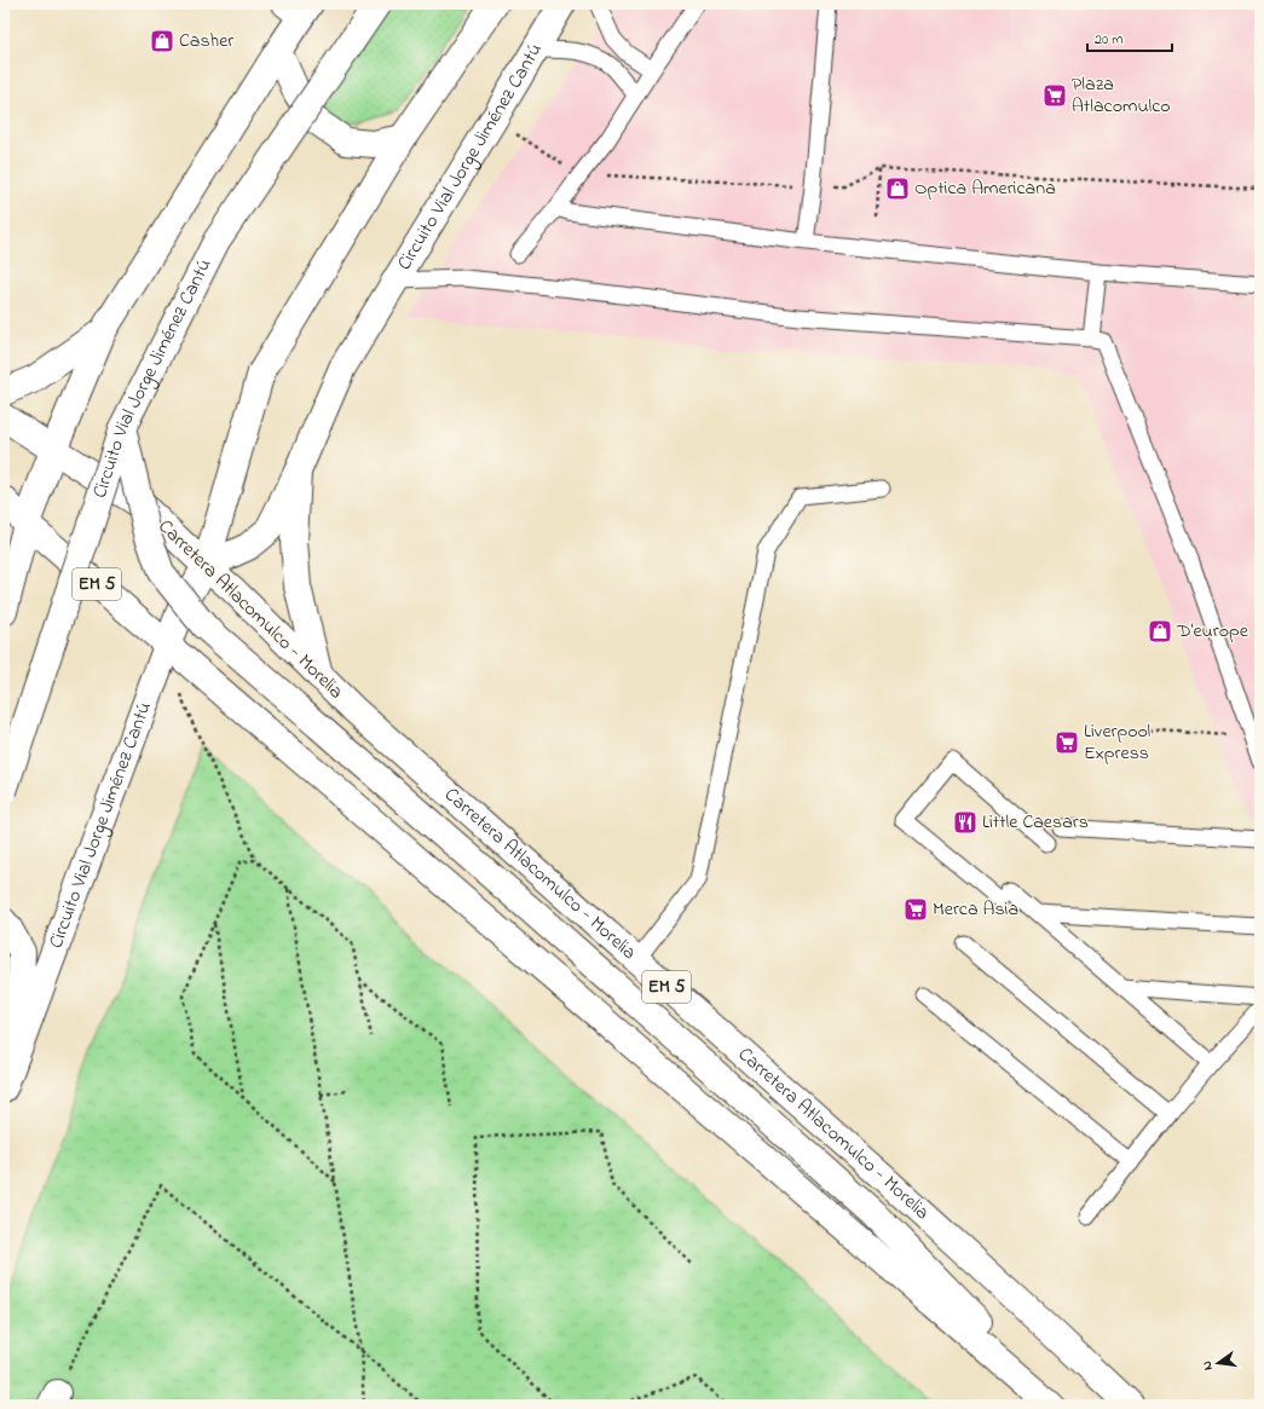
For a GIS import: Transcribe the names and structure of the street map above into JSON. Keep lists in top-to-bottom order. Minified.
{"streets":{"main road":["Circuito Vial Jorge Jiménez Cantú","EM 5","Carretera Atlacomulco - Morelia"]},"crossings":[["Circuito Vial Jorge Jiménez Cantú","EM 5"],["Circuito Vial Jorge Jiménez Cantú","Carretera Atlacomulco - Morelia"]],"places":{"shop":["Casher","Optica Americana","D'europe"],"supermarket":["Plaza Atlacomulco","Liverpool Express","Merca Asia"],"restaurant":["Little Caesars"]},"scale_bar":"20 m","north":"left"}
